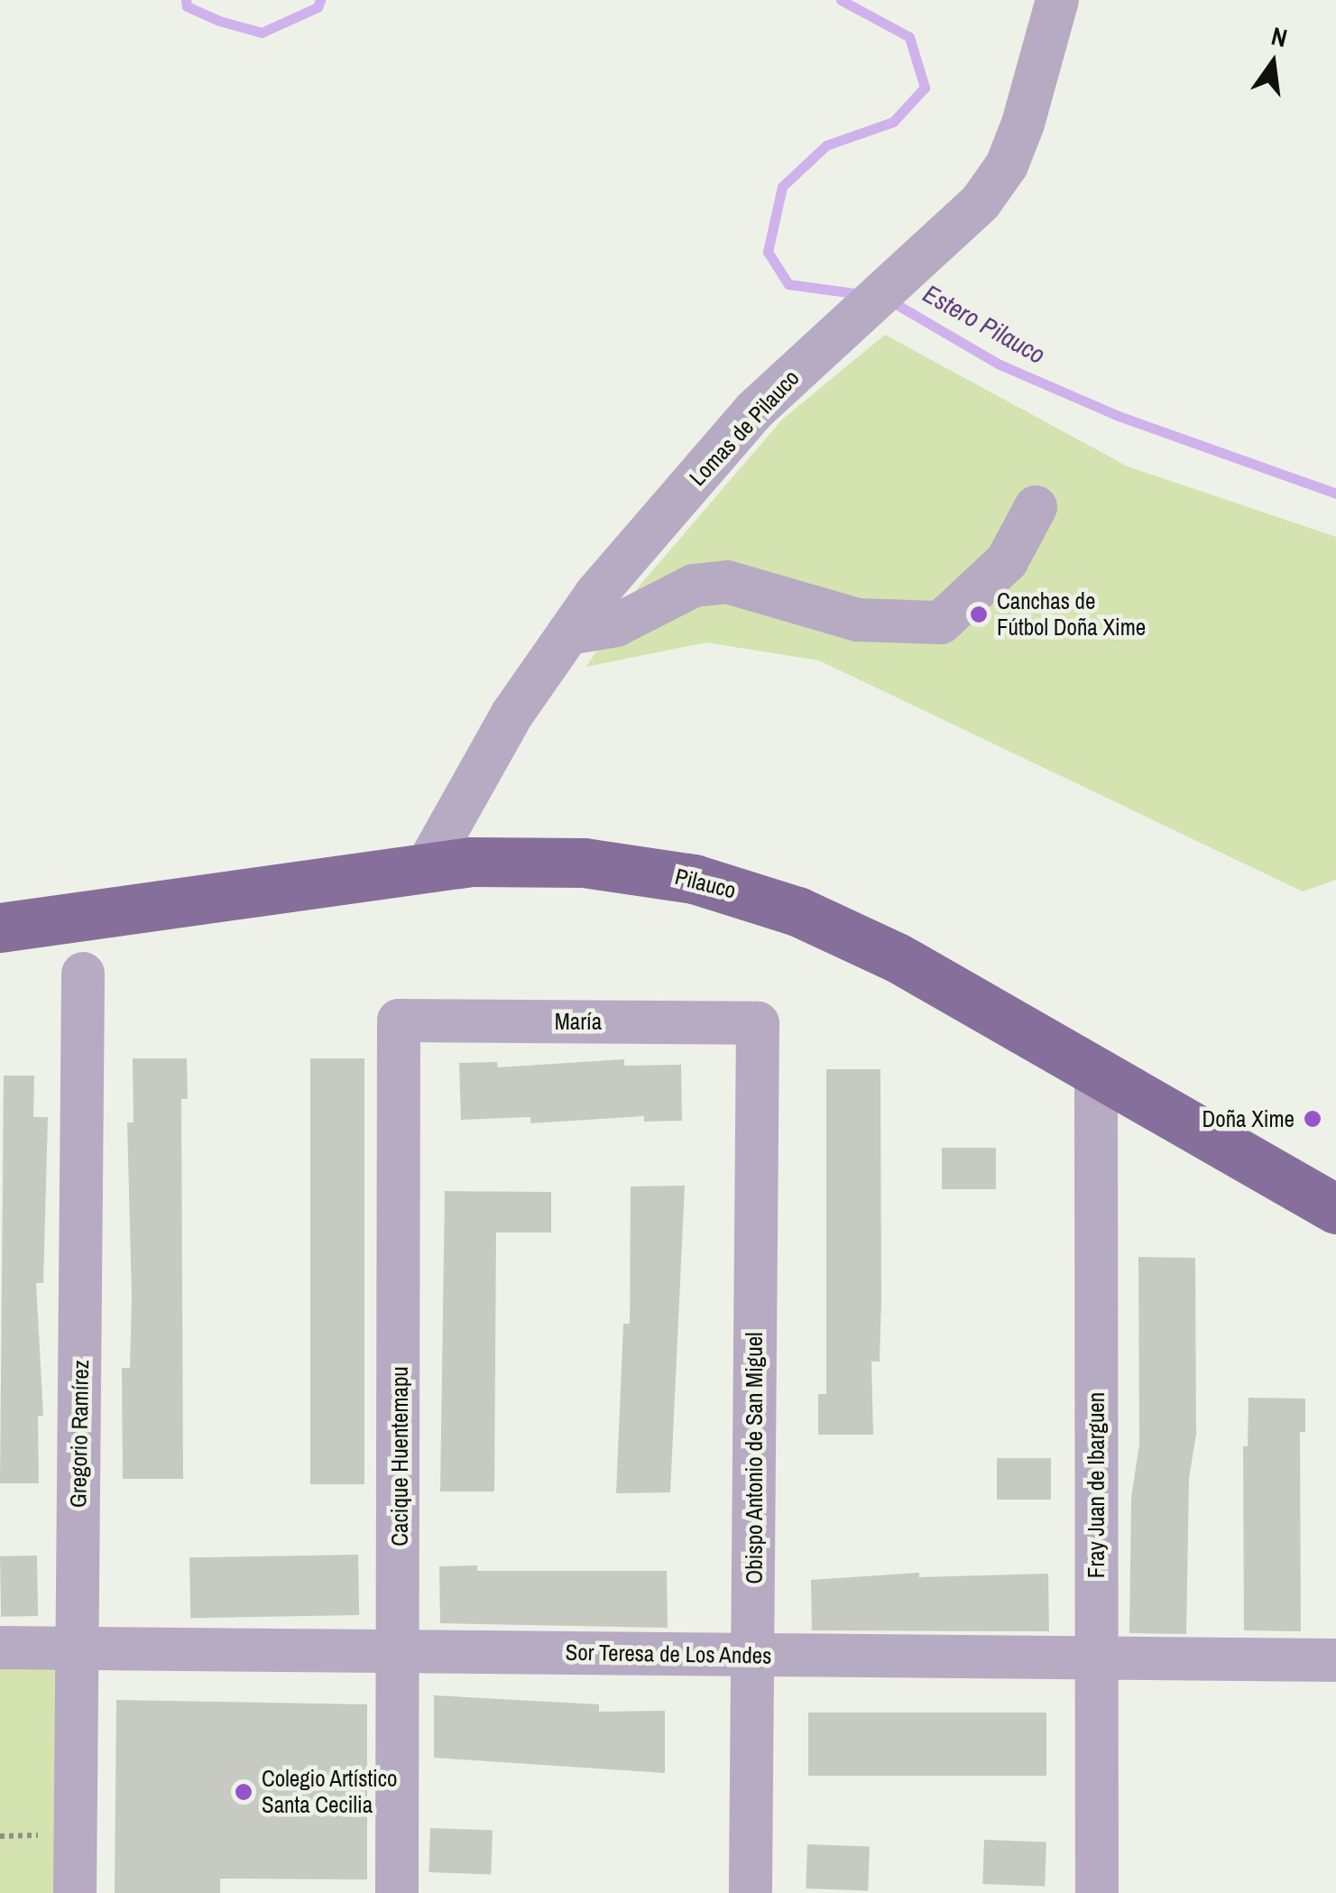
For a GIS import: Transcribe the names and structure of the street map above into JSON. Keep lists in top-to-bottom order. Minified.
{"streets":{"main road":["Pilauco"],"street":["Lomas de Pilauco","María","Gregorio Ramírez","Cacique Huentemapu","Obispo Antonio de San Miguel","Fray Juan de Ibarguen","Sor Teresa de Los Andes"]},"crossings":[["Lomas de Pilauco","Pilauco"],["Pilauco","Fray Juan de Ibarguen"],["María","Cacique Huentemapu"],["María","Obispo Antonio de San Miguel"],["Gregorio Ramírez","Sor Teresa de Los Andes"],["Cacique Huentemapu","Sor Teresa de Los Andes"],["Obispo Antonio de San Miguel","Sor Teresa de Los Andes"],["Fray Juan de Ibarguen","Sor Teresa de Los Andes"]],"water":["Estero Pilauco"],"places":["Canchas de Fútbol Doña Xime","Doña Xime","Colegio Artístico Santa Cecilia"],"north":"top"}
